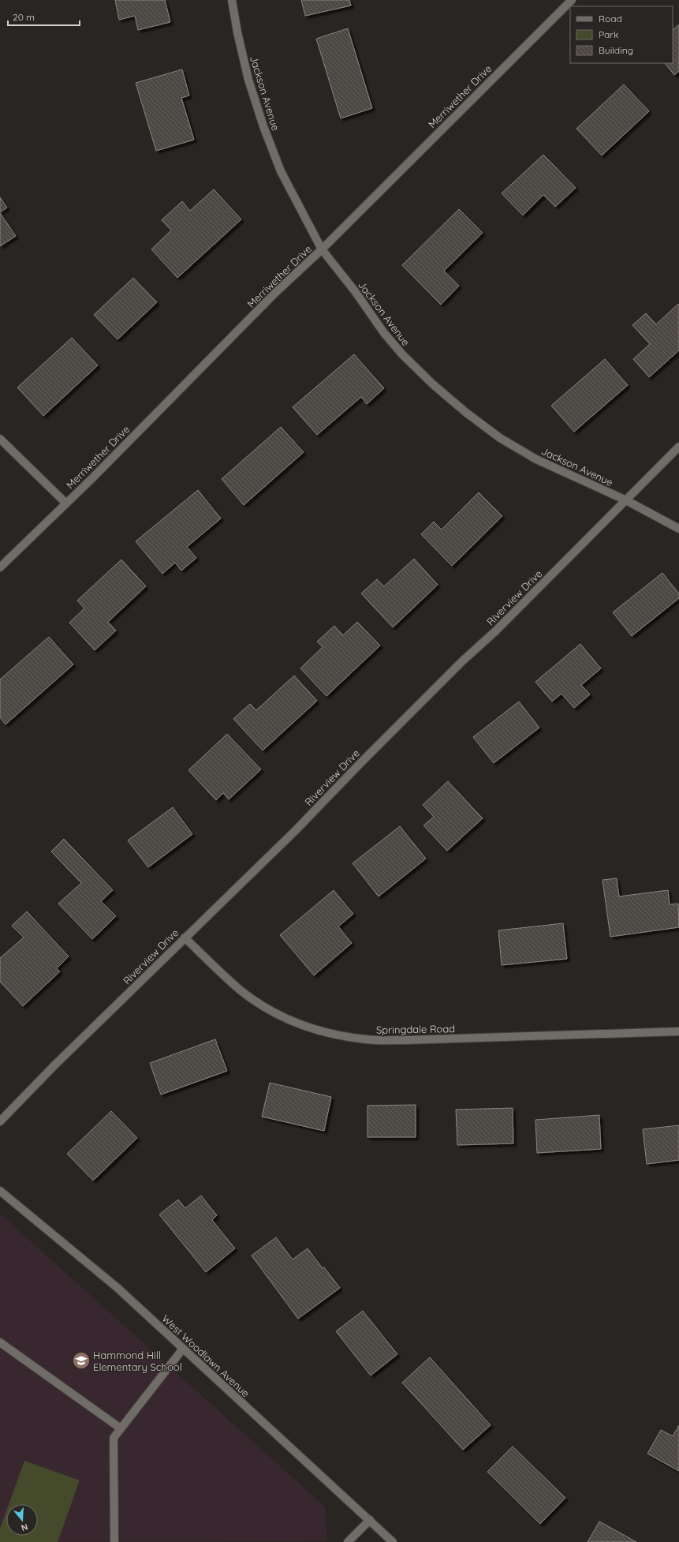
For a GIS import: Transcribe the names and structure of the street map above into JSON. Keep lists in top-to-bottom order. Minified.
{"streets":{"street":["Jackson Avenue","Merriwether Drive","Riverview Drive","Springdale Road","West Woodlawn Avenue"]},"crossings":[["Jackson Avenue","Merriwether Drive"],["Jackson Avenue","Riverview Drive"],["Riverview Drive","Springdale Road"]],"places":{"school or university":["Hammond Hill Elementary School"]},"legend":["Road","Park","Building"],"scale_bar":"20 m","north":"bottom"}
